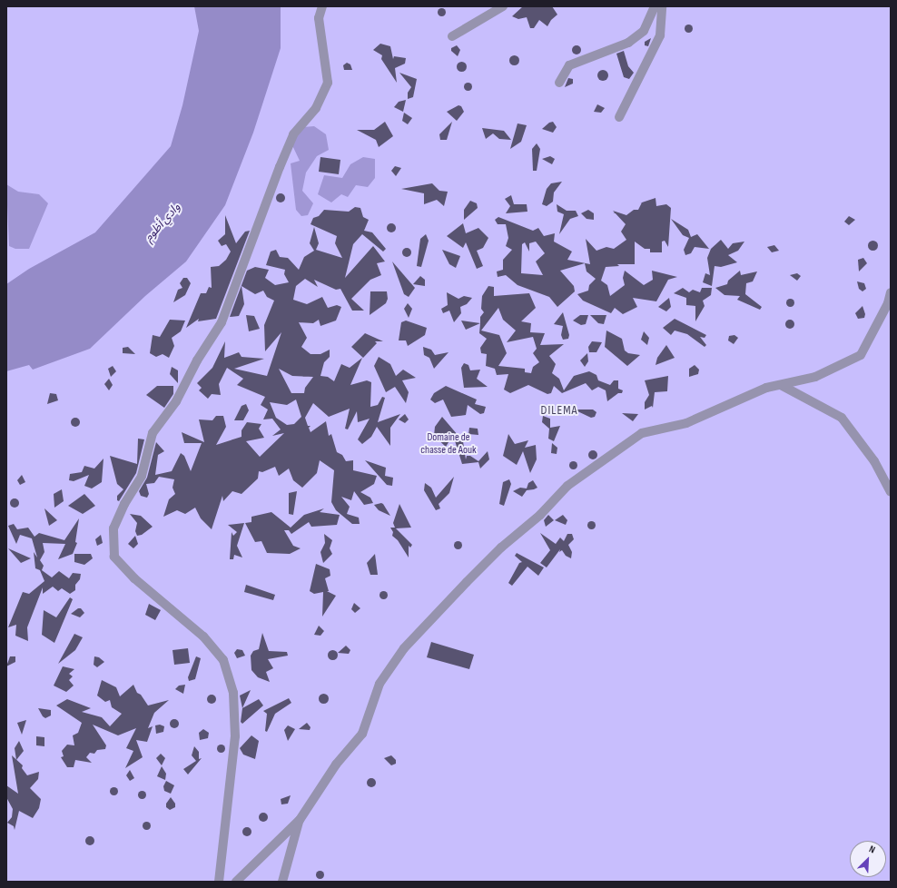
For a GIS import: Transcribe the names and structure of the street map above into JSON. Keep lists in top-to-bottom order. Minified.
{"districts":["DILEMA"],"water":["وادي أظوم"],"parks":["Domaine de chasse de Aouk"],"north":"top right"}
